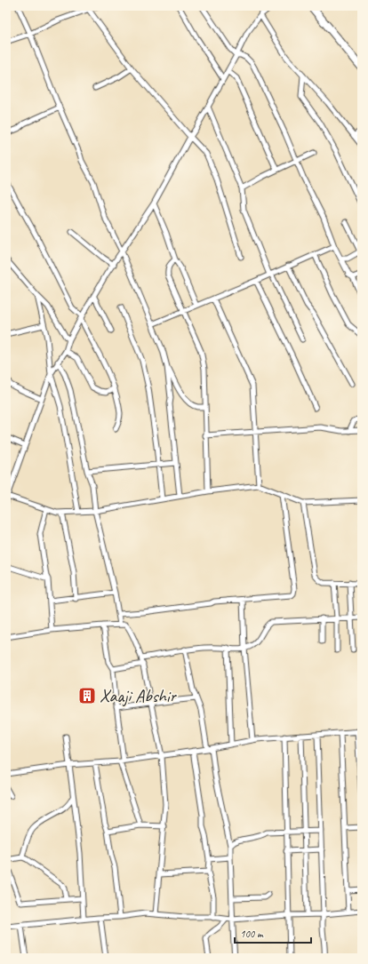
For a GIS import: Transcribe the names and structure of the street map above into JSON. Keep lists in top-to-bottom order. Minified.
{"places":{"building":["Xaaji Abshir"]},"scale_bar":"100 m"}
